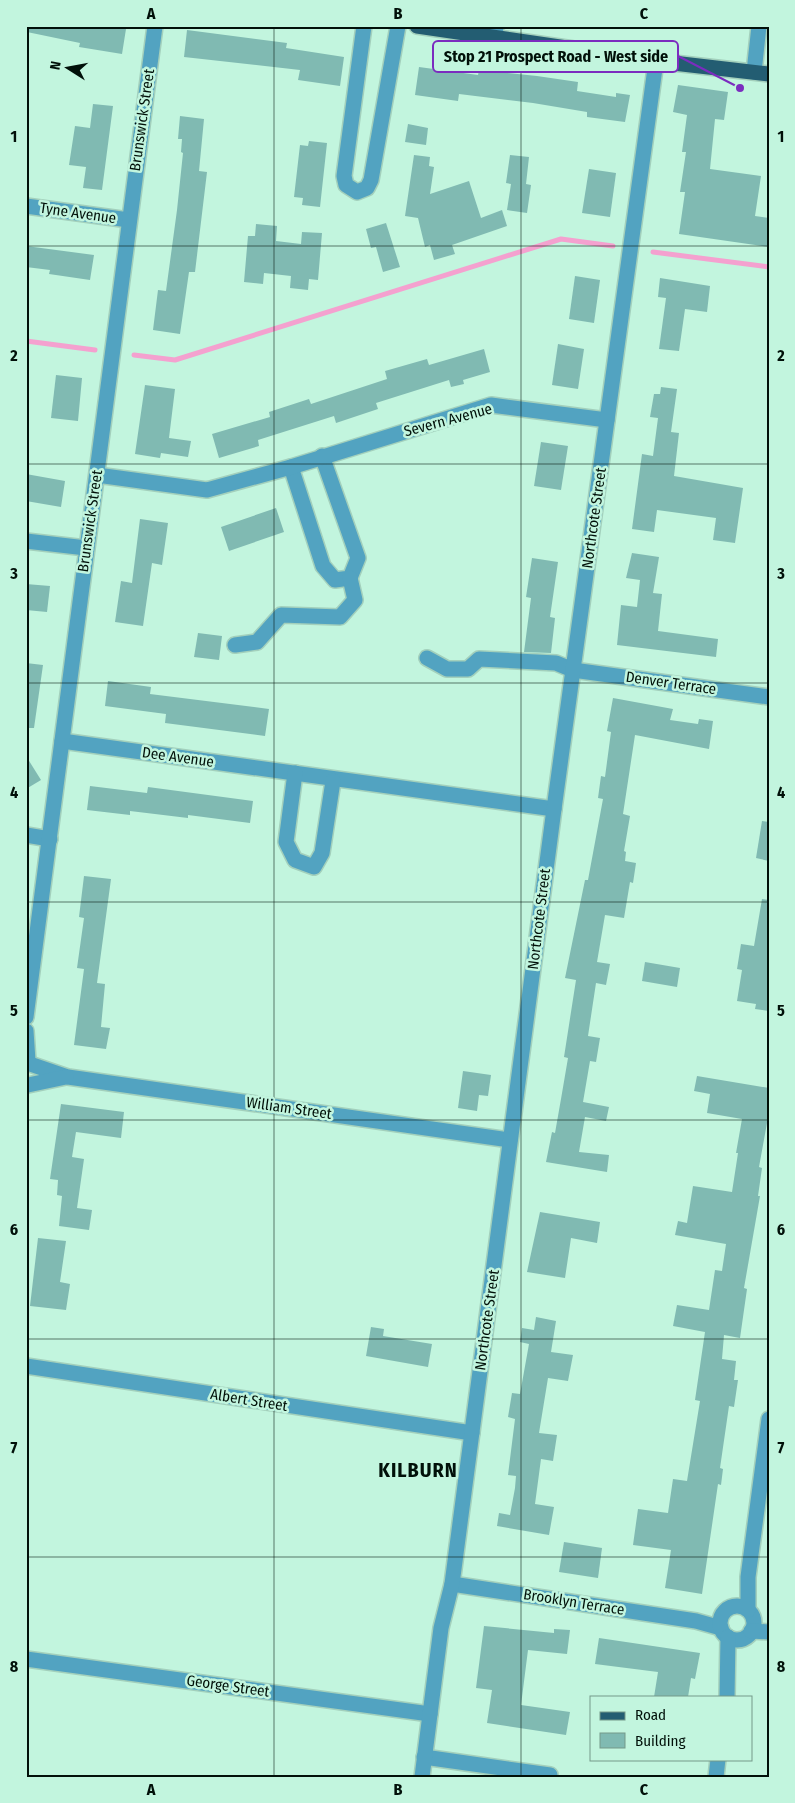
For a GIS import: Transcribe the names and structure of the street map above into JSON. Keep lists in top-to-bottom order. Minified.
{"streets":{"street":["Brunswick Street","Tyne Avenue","Severn Avenue","Northcote Street","Denver Terrace","Dee Avenue","William Street","Albert Street","Brooklyn Terrace","George Street"]},"crossings":[["Brunswick Street","Tyne Avenue"],["Brunswick Street","Severn Avenue"],["Brunswick Street","Dee Avenue"],["Severn Avenue","Northcote Street"],["Northcote Street","Denver Terrace"],["Northcote Street","Dee Avenue"],["Northcote Street","William Street"],["Northcote Street","Albert Street"],["Northcote Street","Brooklyn Terrace"],["Northcote Street","George Street"]],"districts":["KILBURN"],"places":["Stop 21 Prospect Road - West side"],"legend":["Road","Building"],"north":"left","grid":{"columns":["A","B","C"],"rows":["1","2","3","4","5","6","7","8"]}}
